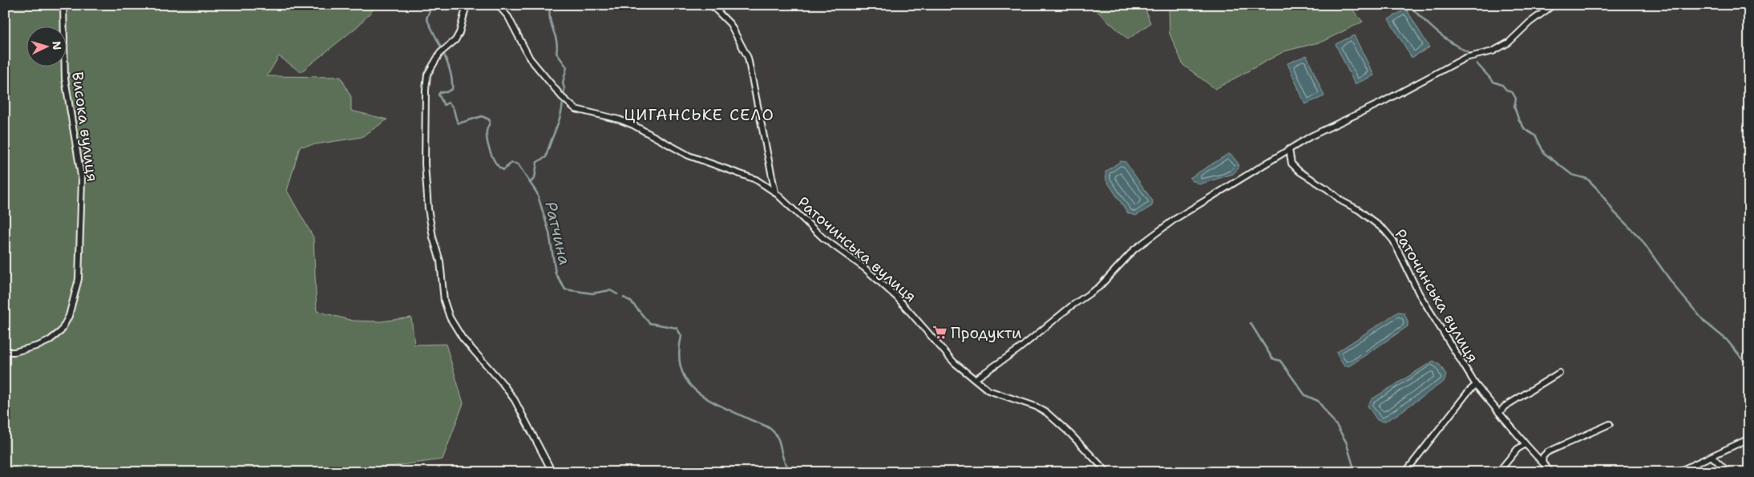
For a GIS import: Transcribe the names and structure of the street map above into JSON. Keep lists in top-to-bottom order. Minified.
{"streets":{"street":["Висока вулиця","Раточинська вулиця"]},"districts":["ЦИГАНСЬКЕ СЕЛО"],"water":["Ратчина"],"places":{"supermarket":["Продукти"]},"north":"right"}
